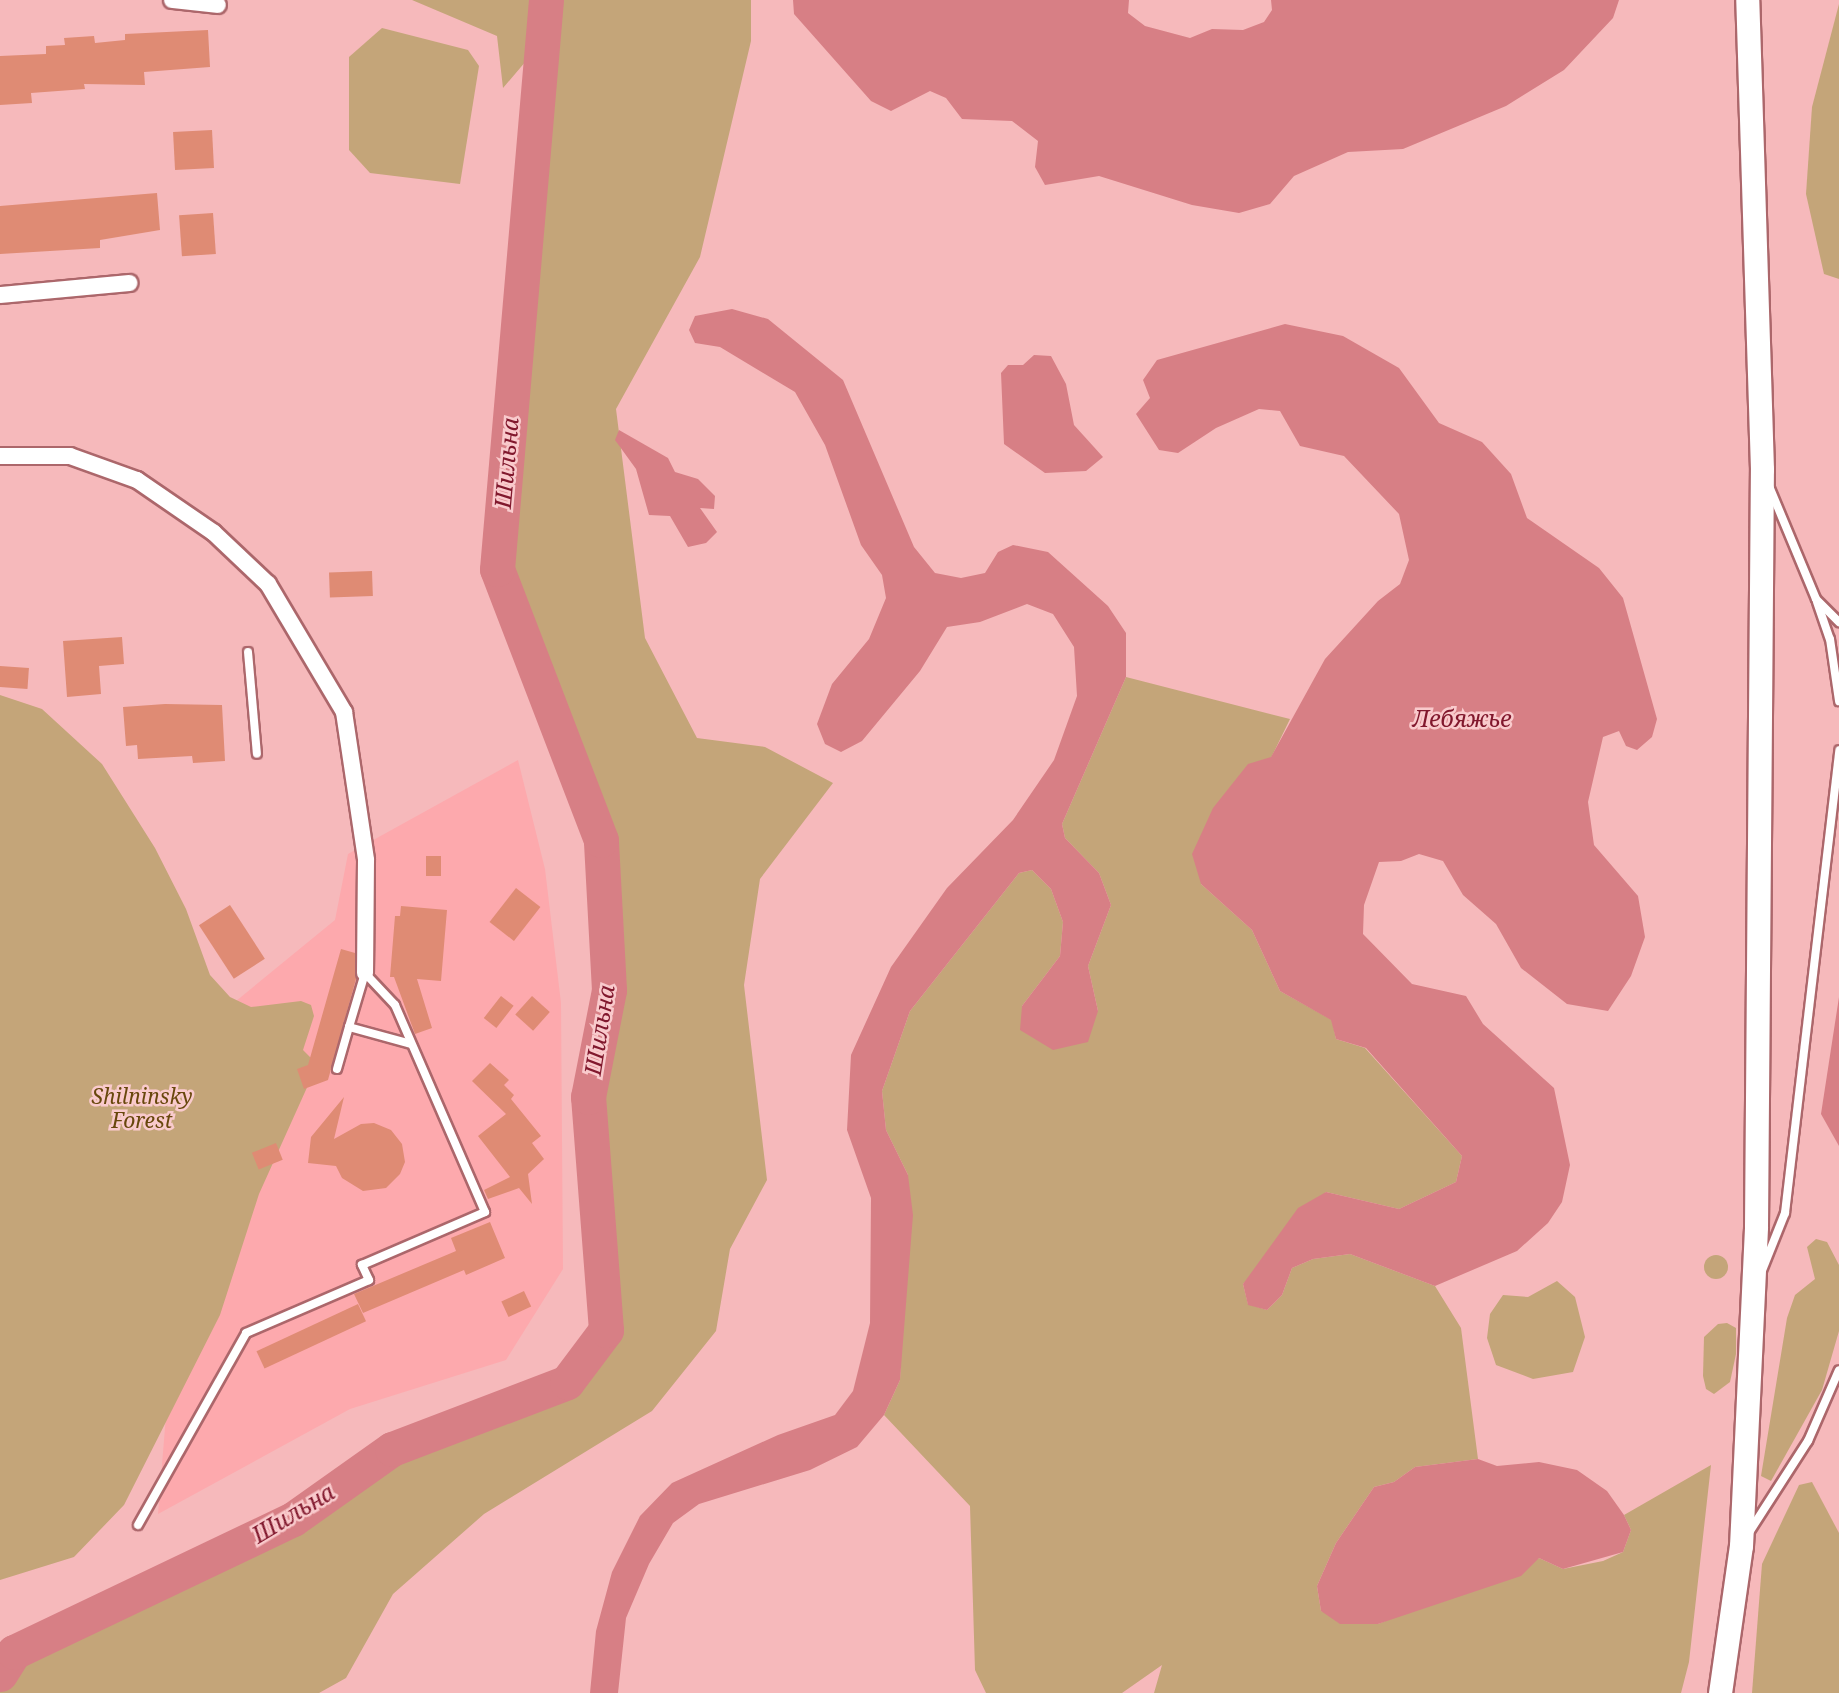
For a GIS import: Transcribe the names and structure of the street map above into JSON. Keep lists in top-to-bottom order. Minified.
{"water":["Шильна","Лебяжье"],"parks":["Shilninsky Forest"]}
